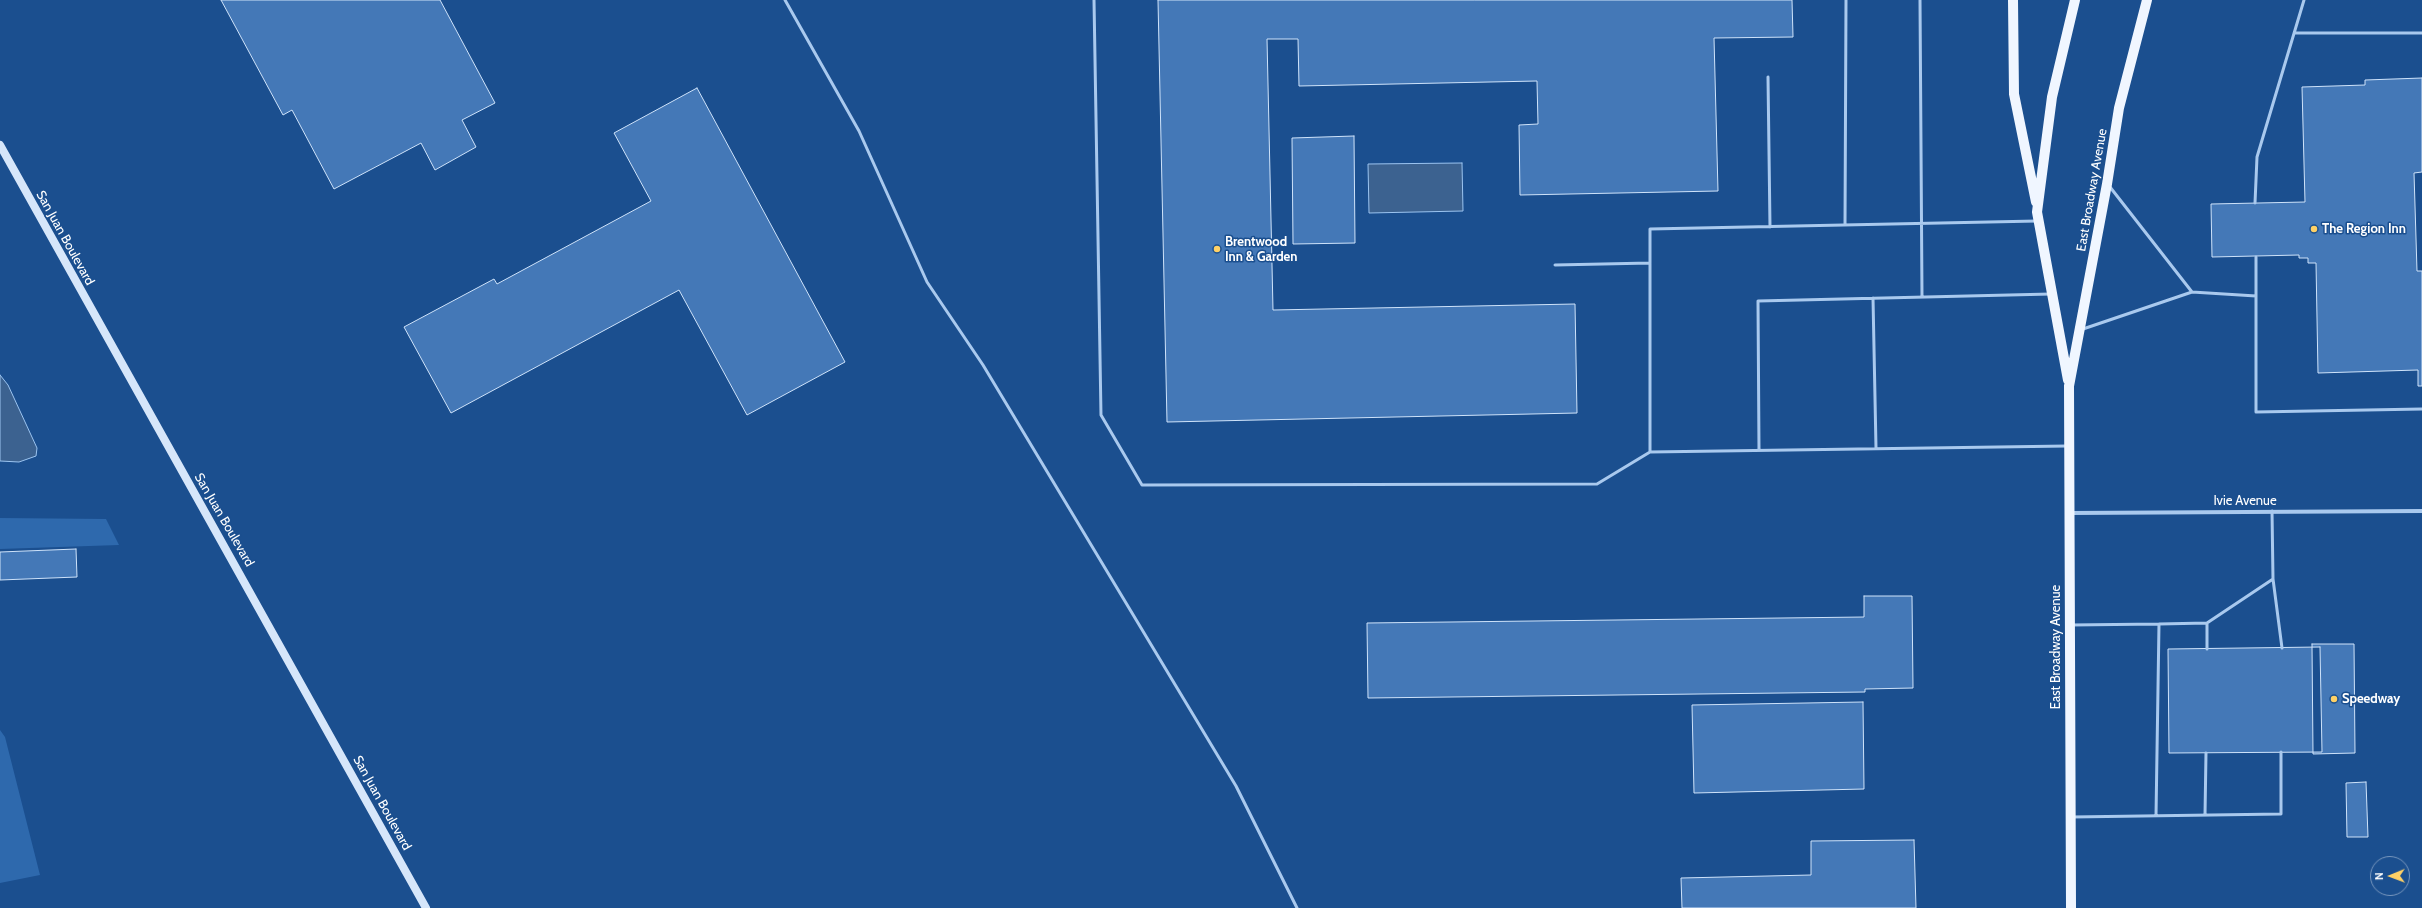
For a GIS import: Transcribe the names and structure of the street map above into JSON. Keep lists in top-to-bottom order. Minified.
{"streets":{"main road":["East Broadway Avenue","San Juan Boulevard"],"street":["Ivie Avenue"]},"crossings":[["East Broadway Avenue","Ivie Avenue"]],"places":["The Region Inn","Brentwood Inn & Garden","Speedway"],"north":"left"}
